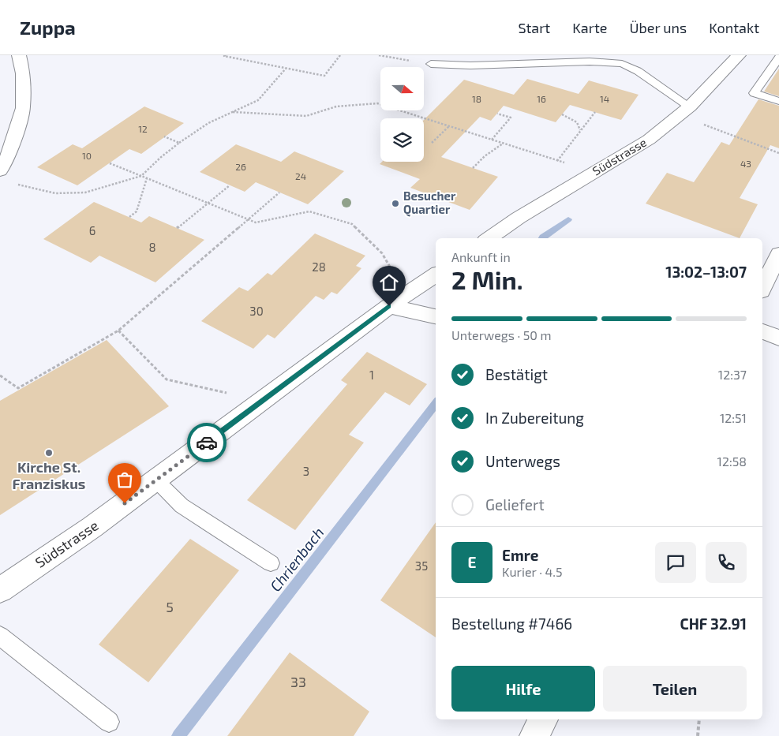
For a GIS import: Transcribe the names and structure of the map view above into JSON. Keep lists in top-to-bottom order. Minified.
{"streets":{"street":["Südstrasse"]},"water":["Chrienbach"],"places":["Besucher Quartier","Kirche St. Franziskus"],"house_numbers":["18","16","14","12","10","43","26","24","6","8","28","30","1","3","35","5","33"],"north":"right","page":{"header":"Zuppa","nav":["Start","Karte","Über uns","Kontakt"],"heading":["2 Min.","Ankunft in","13:02–13:07"],"panel":["Emre","Kurier · 4.5","Bestellung #7466","CHF 32.91"],"bar":"Unterwegs · 50 m","list":[["Bestätigt","12:37"],["In Zubereitung","12:51"],["Unterwegs","12:58"],"Geliefert"],"round":"E","buttons":["Hilfe","Teilen"]}}
